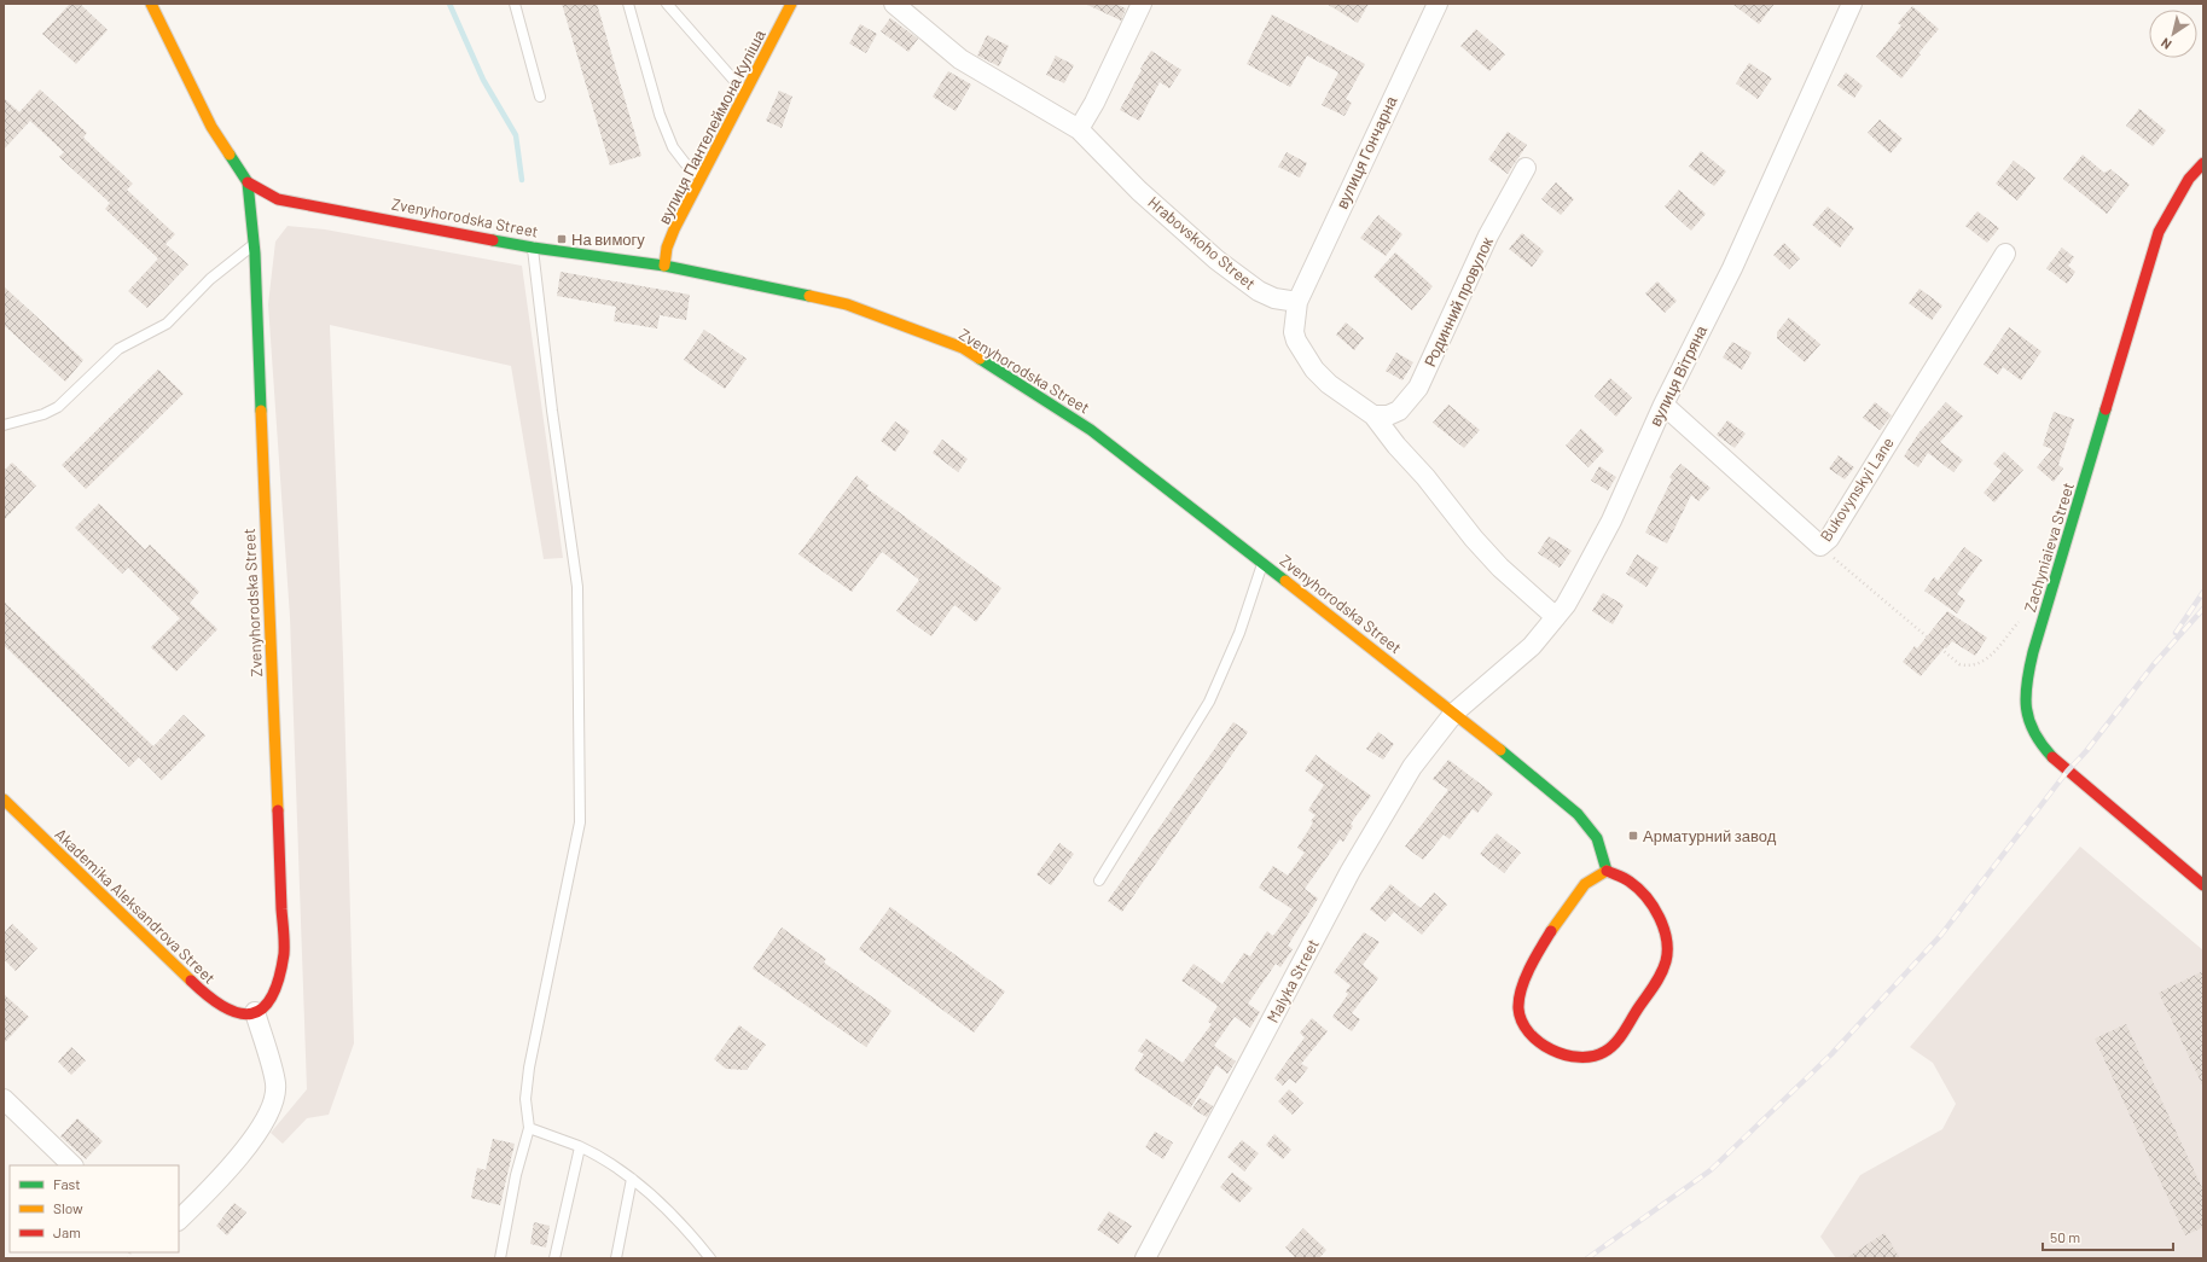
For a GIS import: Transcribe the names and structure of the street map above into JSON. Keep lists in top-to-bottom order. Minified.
{"streets":{"street":["вулиця Пантелеймона Куліша","вулиця Гончарна","Zvenyhorodska Street","Hrabovskoho Street","Родинний провулок","вулиця Вітряна","Bukovynskyi Lane","Zachyniaieva Street","Akademika Aleksandrova Street","Malyka Street"]},"crossings":[["вулиця Пантелеймона Куліша","Zvenyhorodska Street"],["вулиця Гончарна","Hrabovskoho Street"],["Zvenyhorodska Street","вулиця Вітряна"],["Zvenyhorodska Street","Akademika Aleksandrova Street"],["Zvenyhorodska Street","Malyka Street"],["вулиця Вітряна","Bukovynskyi Lane"],["вулиця Вітряна","Malyka Street"]],"places":{"transit":["На вимогу","Арматурний завод"]},"legend":["Fast","Slow","Jam"],"scale_bar":"50 m","north":"bottom left"}
